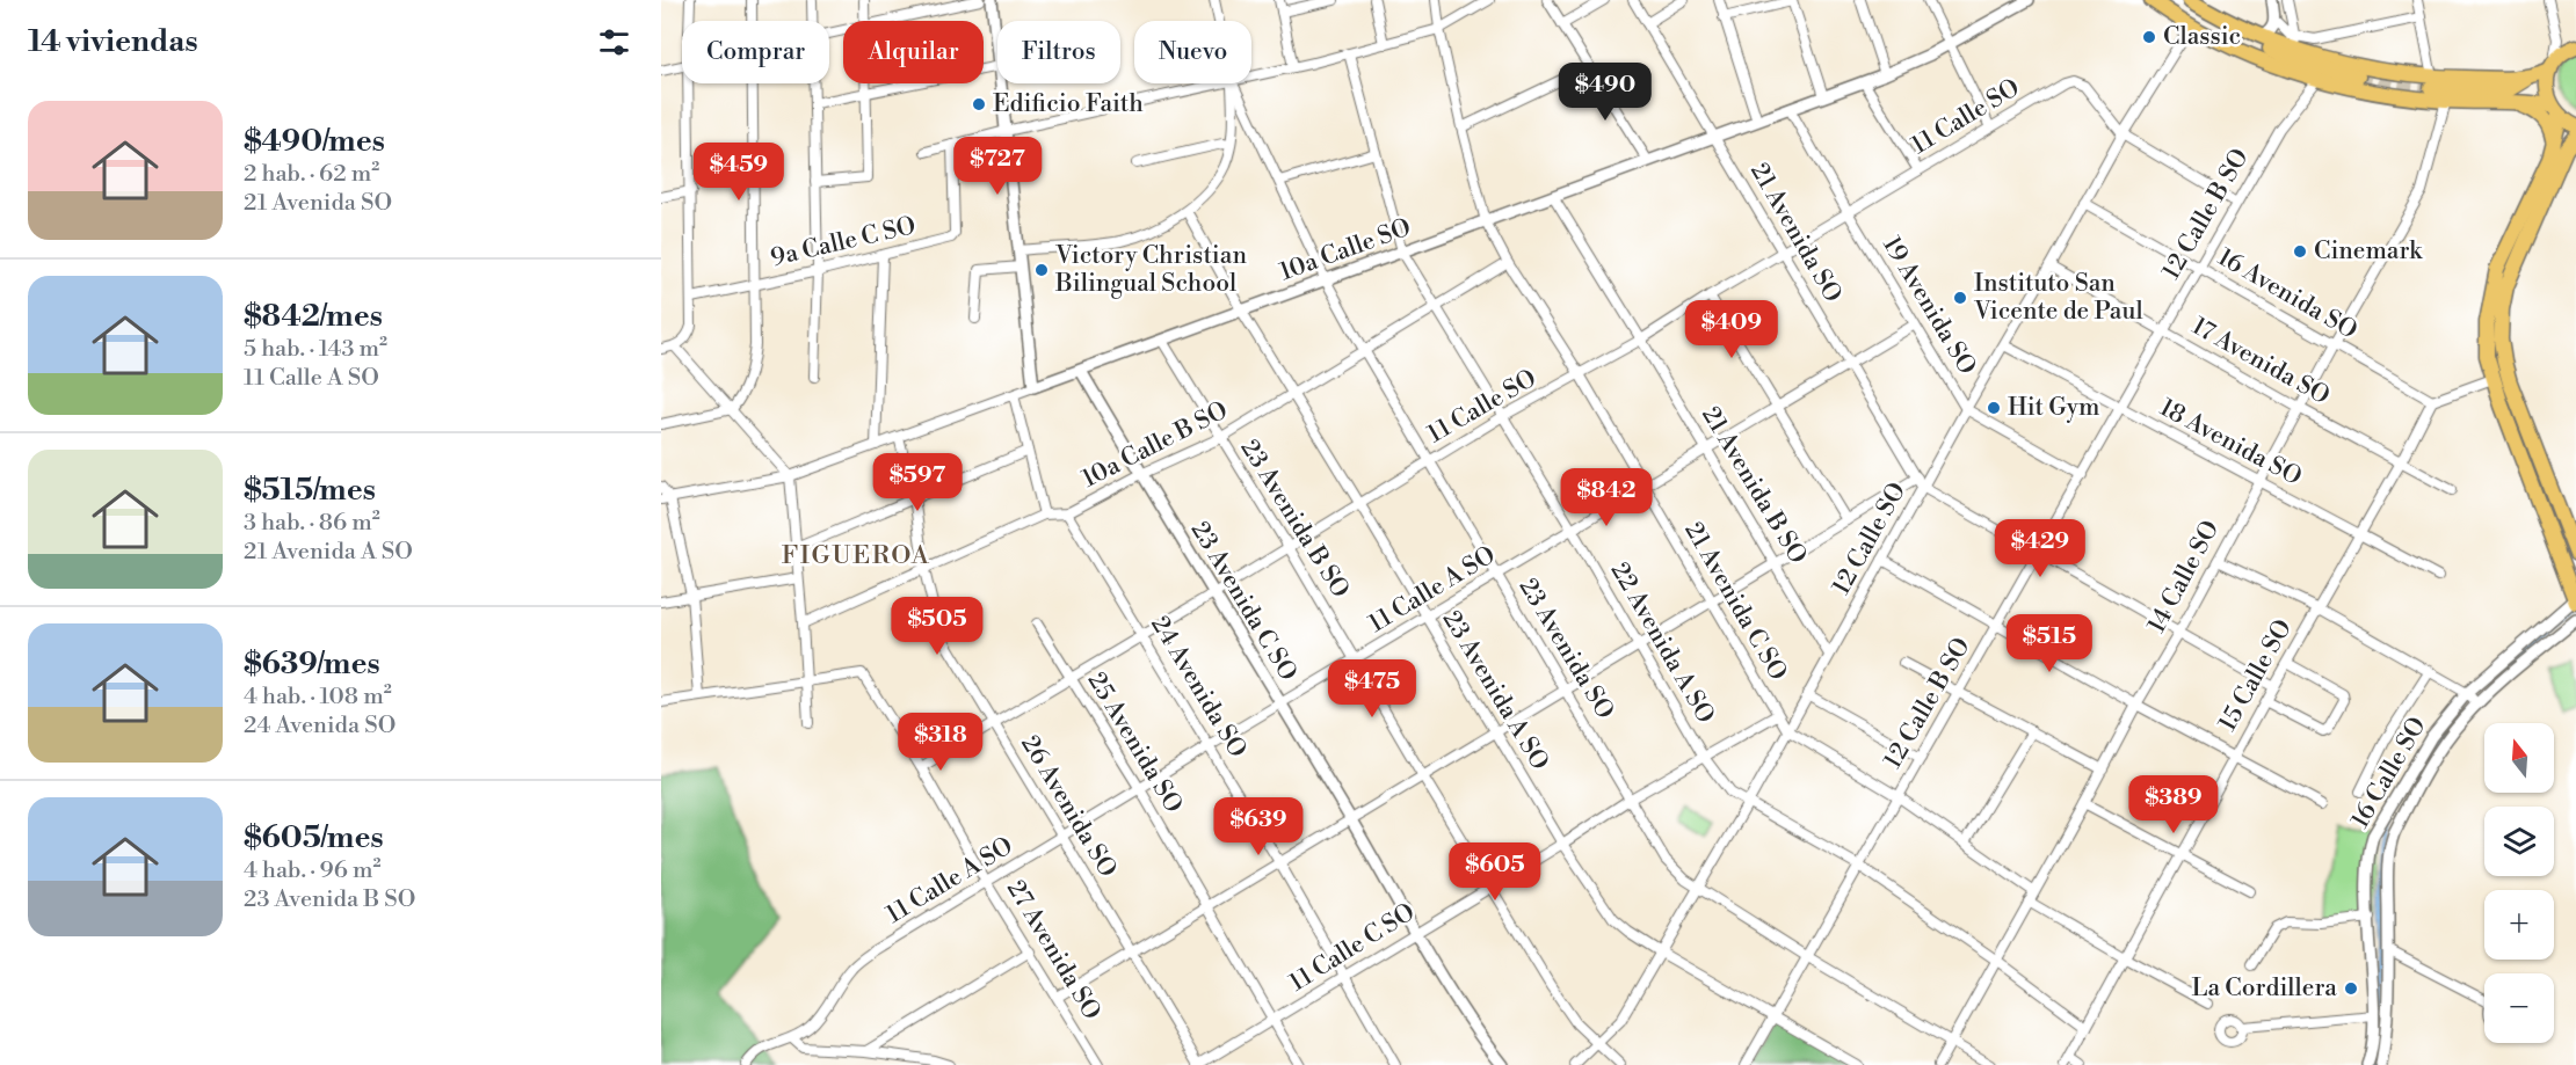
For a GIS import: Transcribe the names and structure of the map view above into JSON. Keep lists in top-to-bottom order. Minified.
{"streets":{"street":["11 Calle SO","12 Calle B SO","21 Avenida SO","9a Calle C SO","10a Calle SO","16 Avenida SO","19 Avenida SO","17 Avenida SO","18 Avenida SO","10a Calle B SO","21 Avenida B SO","23 Avenida B SO","12 Calle SO","14 Calle SO","11 Calle A SO","23 Avenida C SO","21 Avenida C SO","22 Avenida A SO","23 Avenida SO","15 Calle SO","24 Avenida SO","23 Avenida A SO","25 Avenida SO","16 Calle SO","26 Avenida SO","11 Calle C SO","27 Avenida SO"]},"crossings":[["11 Calle SO","21 Avenida SO"],["11 Calle SO","19 Avenida SO"],["11 Calle SO","21 Avenida B SO"],["11 Calle SO","23 Avenida B SO"],["11 Calle SO","12 Calle SO"],["11 Calle SO","23 Avenida C SO"],["11 Calle SO","21 Avenida C SO"],["11 Calle SO","22 Avenida A SO"],["11 Calle SO","23 Avenida SO"],["11 Calle SO","24 Avenida SO"],["11 Calle SO","23 Avenida A SO"],["11 Calle SO","25 Avenida SO"],["11 Calle SO","26 Avenida SO"],["11 Calle SO","27 Avenida SO"],["12 Calle B SO","16 Avenida SO"],["12 Calle B SO","19 Avenida SO"],["12 Calle B SO","17 Avenida SO"],["12 Calle B SO","18 Avenida SO"],["12 Calle B SO","21 Avenida C SO"],["12 Calle B SO","22 Avenida A SO"],["12 Calle B SO","23 Avenida SO"],["12 Calle B SO","23 Avenida A SO"],["21 Avenida SO","10a Calle SO"],["21 Avenida SO","12 Calle SO"],["21 Avenida SO","11 Calle A SO"],["10a Calle SO","19 Avenida SO"],["10a Calle SO","21 Avenida B SO"],["10a Calle SO","23 Avenida B SO"],["10a Calle SO","23 Avenida C SO"],["10a Calle SO","21 Avenida C SO"],["10a Calle SO","22 Avenida A SO"],["10a Calle SO","23 Avenida SO"],["10a Calle SO","23 Avenida A SO"],["10a Calle SO","26 Avenida SO"],["16 Avenida SO","12 Calle SO"],["16 Avenida SO","14 Calle SO"],["16 Avenida SO","15 Calle SO"],["19 Avenida SO","12 Calle SO"],["19 Avenida SO","11 Calle A SO"],["17 Avenida SO","12 Calle SO"],["17 Avenida SO","14 Calle SO"],["17 Avenida SO","15 Calle SO"],["18 Avenida SO","12 Calle SO"],["18 Avenida SO","14 Calle SO"],["18 Avenida SO","15 Calle SO"],["10a Calle B SO","23 Avenida B SO"],["10a Calle B SO","23 Avenida C SO"],["10a Calle B SO","21 Avenida C SO"],["10a Calle B SO","22 Avenida A SO"],["10a Calle B SO","23 Avenida SO"],["10a Calle B SO","24 Avenida SO"],["10a Calle B SO","23 Avenida A SO"],["10a Calle B SO","26 Avenida SO"],["21 Avenida B SO","12 Calle SO"],["21 Avenida B SO","11 Calle A SO"],["23 Avenida B SO","12 Calle SO"],["23 Avenida B SO","11 Calle A SO"],["23 Avenida B SO","11 Calle C SO"],["12 Calle SO","21 Avenida C SO"],["12 Calle SO","22 Avenida A SO"],["12 Calle SO","23 Avenida SO"],["12 Calle SO","23 Avenida A SO"],["14 Calle SO","21 Avenida C SO"],["14 Calle SO","22 Avenida A SO"],["14 Calle SO","23 Avenida SO"],["11 Calle A SO","23 Avenida C SO"],["11 Calle A SO","21 Avenida C SO"],["11 Calle A SO","22 Avenida A SO"],["11 Calle A SO","23 Avenida SO"],["11 Calle A SO","24 Avenida SO"],["11 Calle A SO","23 Avenida A SO"],["11 Calle A SO","25 Avenida SO"],["11 Calle A SO","26 Avenida SO"],["11 Calle A SO","27 Avenida SO"],["23 Avenida C SO","11 Calle C SO"],["21 Avenida C SO","11 Calle C SO"],["22 Avenida A SO","15 Calle SO"],["22 Avenida A SO","11 Calle C SO"],["23 Avenida SO","11 Calle C SO"],["24 Avenida SO","11 Calle C SO"],["23 Avenida A SO","11 Calle C SO"],["25 Avenida SO","11 Calle C SO"],["26 Avenida SO","11 Calle C SO"]],"districts":["FIGUEROA"],"places":["Classic","Edificio Faith","Cinemark","Victory Christian Bilingual School","Instituto San Vicente de Paul","Hit Gym","La Cordillera"],"north":"top","page":{"heading":"14 viviendas","chip":["Comprar","Alquilar","Filtros","Nuevo"],"price":["$490","$727","$459","$409","$597","$842","$429","$505","$515","$475","$318","$389","$639","$605"],"list":[{"name":"$490/mes","note":"2 hab. · 62 m² · 21 Avenida SO"},{"name":"$842/mes","note":"5 hab. · 143 m² · 11 Calle A SO"},{"name":"$515/mes","note":"3 hab. · 86 m² · 21 Avenida A SO"},{"name":"$639/mes","note":"4 hab. · 108 m² · 24 Avenida SO"},{"name":"$605/mes","note":"4 hab. · 96 m² · 23 Avenida B SO"}],"map_buttons":["+","−"]}}
